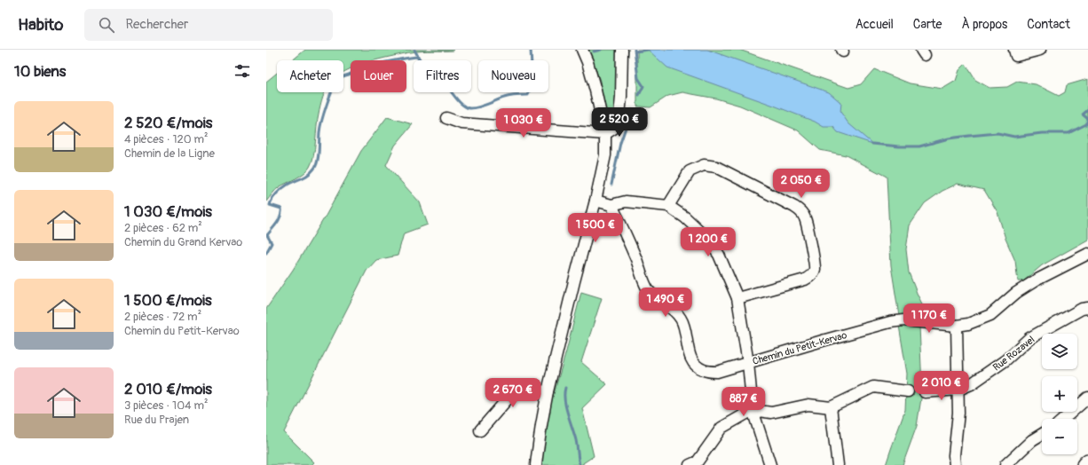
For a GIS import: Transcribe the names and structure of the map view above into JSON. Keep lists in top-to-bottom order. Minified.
{"streets":{"street":["Chemin du Petit-Kervao","Rue Rozavel"]},"page":{"header":"Habito","search":"Rechercher","nav":["Accueil","Carte","À propos","Contact"],"heading":"10 biens","chip":["Acheter","Louer","Filtres","Nouveau"],"list":[{"name":"2 520 €/mois","note":"4 pièces · 120 m² · Chemin de la Ligne"},{"name":"1 030 €/mois","note":"2 pièces · 62 m² · Chemin du Grand Kervao"},{"name":"1 500 €/mois","note":"2 pièces · 72 m² · Chemin du Petit-Kervao"},{"name":"2 010 €/mois","note":"3 pièces · 104 m² · Rue du Prajen"}],"price":["2 520 €","1 030 €","2 050 €","1 500 €","1 200 €","1 490 €","1 170 €","2 010 €","2 670 €","887 €"],"map_buttons":["+","−"]}}
